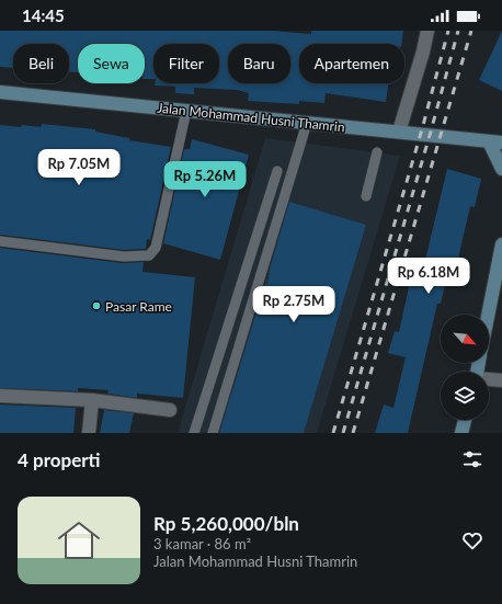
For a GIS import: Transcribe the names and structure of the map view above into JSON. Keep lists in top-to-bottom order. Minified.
{"streets":{"main road":["Jalan Mohammad Husni Thamrin"]},"places":["Pasar Rame"],"north":"bottom right","page":{"status":"14:45","chip":["Beli","Sewa","Filter","Baru","Apartemen"],"price":["Rp 7.05M","Rp 5.26M","Rp 6.18M","Rp 2.75M"],"heading":"4 properti","list":[{"name":"Rp 5,260,000/bln","note":"3 kamar · 86 m² · Jalan Mohammad Husni Thamrin"}]}}
